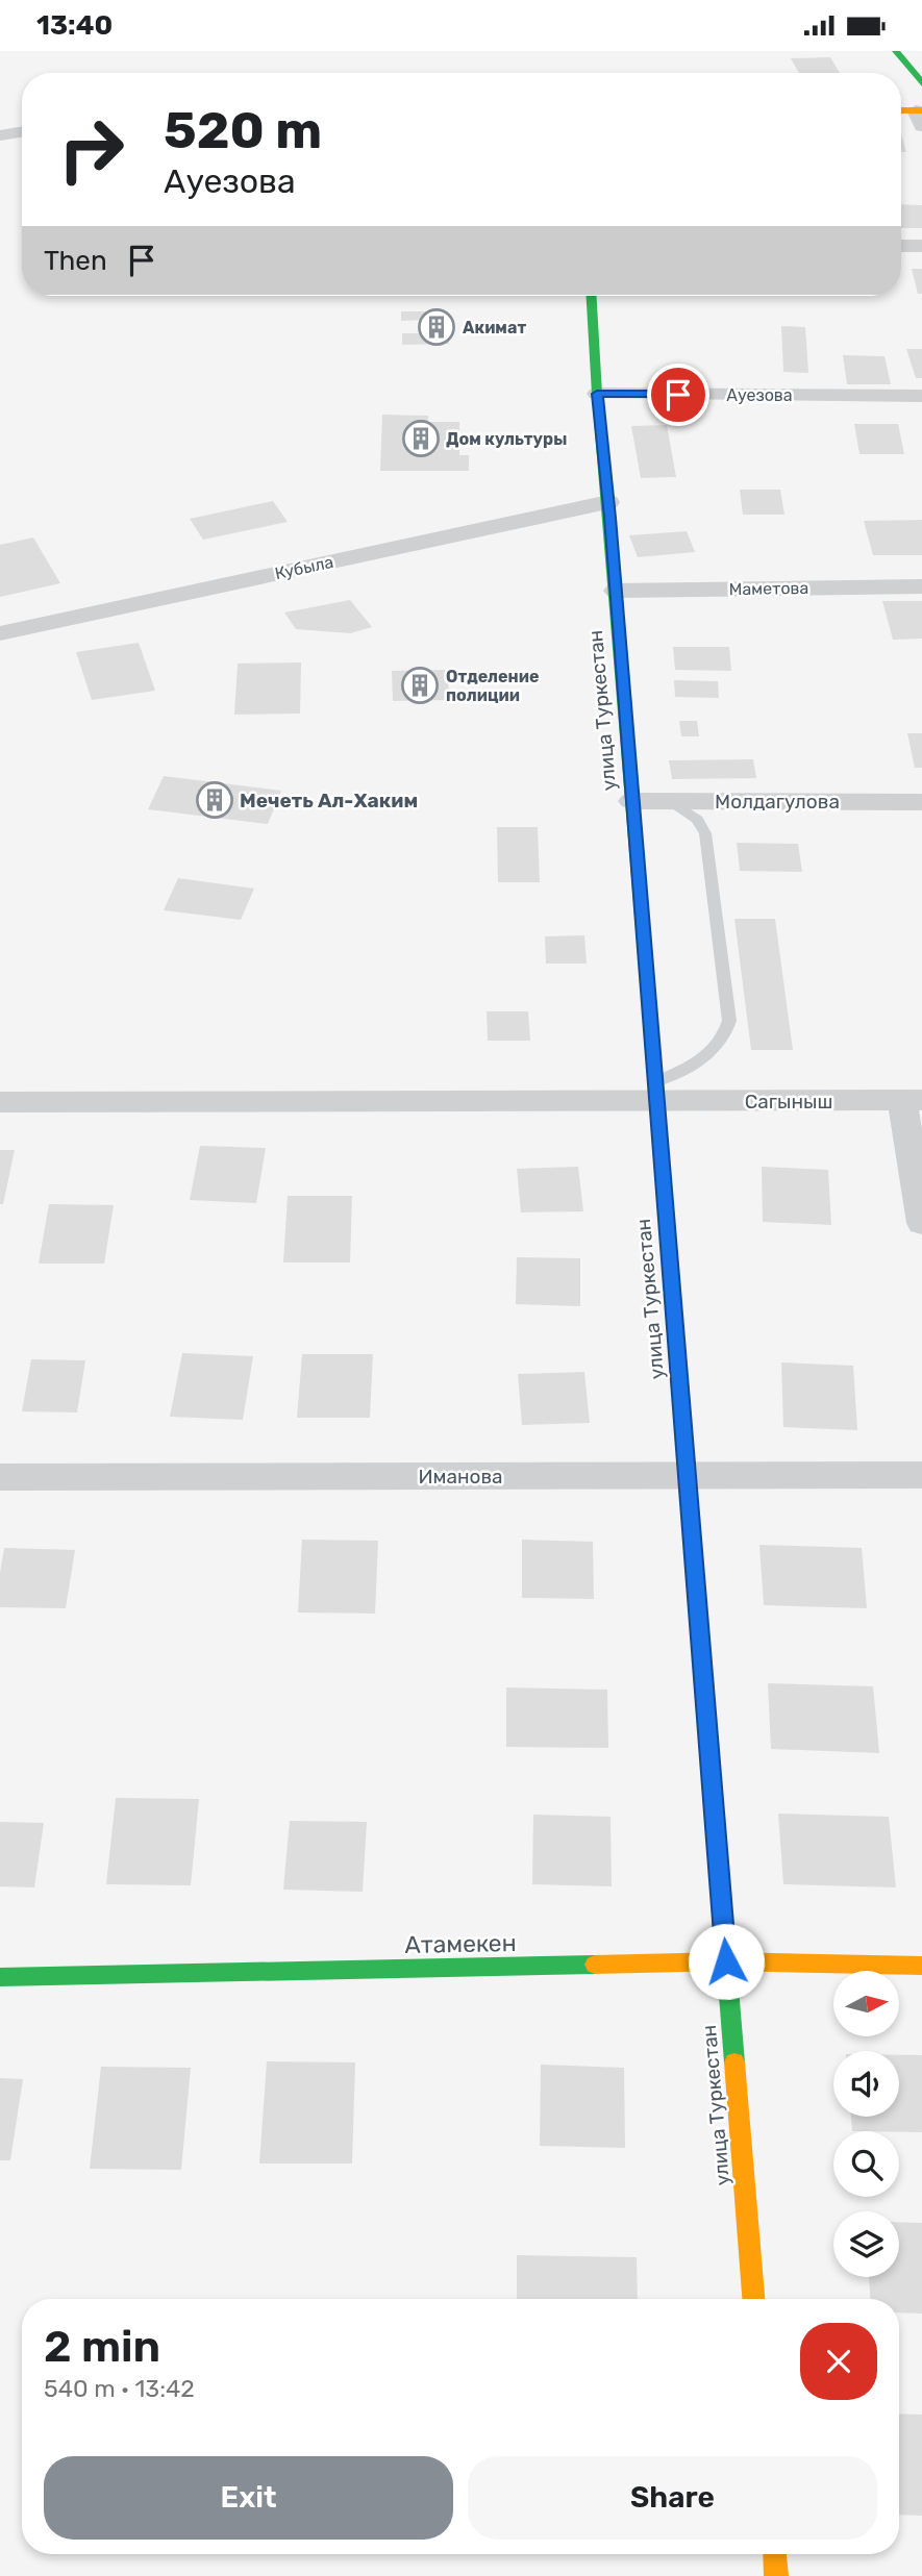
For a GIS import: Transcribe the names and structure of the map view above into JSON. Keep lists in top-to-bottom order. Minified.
{"streets":{"street":["Ауезова","Кубыла","Маметова","улица Туркестан","Молдагулова","Сагыныш","Иманова","Атамекен"]},"crossings":[["Ауезова","улица Туркестан"],["Кубыла","улица Туркестан"],["Маметова","улица Туркестан"],["улица Туркестан","Молдагулова"],["улица Туркестан","Сагыныш"],["улица Туркестан","Иманова"],["улица Туркестан","Атамекен"]],"places":{"building":["Акимат","Дом культуры","Отделение полиции","Мечеть Ал-Хаким"]},"north":"right","page":{"status":"13:40","turn":["520 m","Ауезова"],"then":"Then","heading":["2 min","540 m · 13:42"],"buttons":["Exit","Share"]}}
